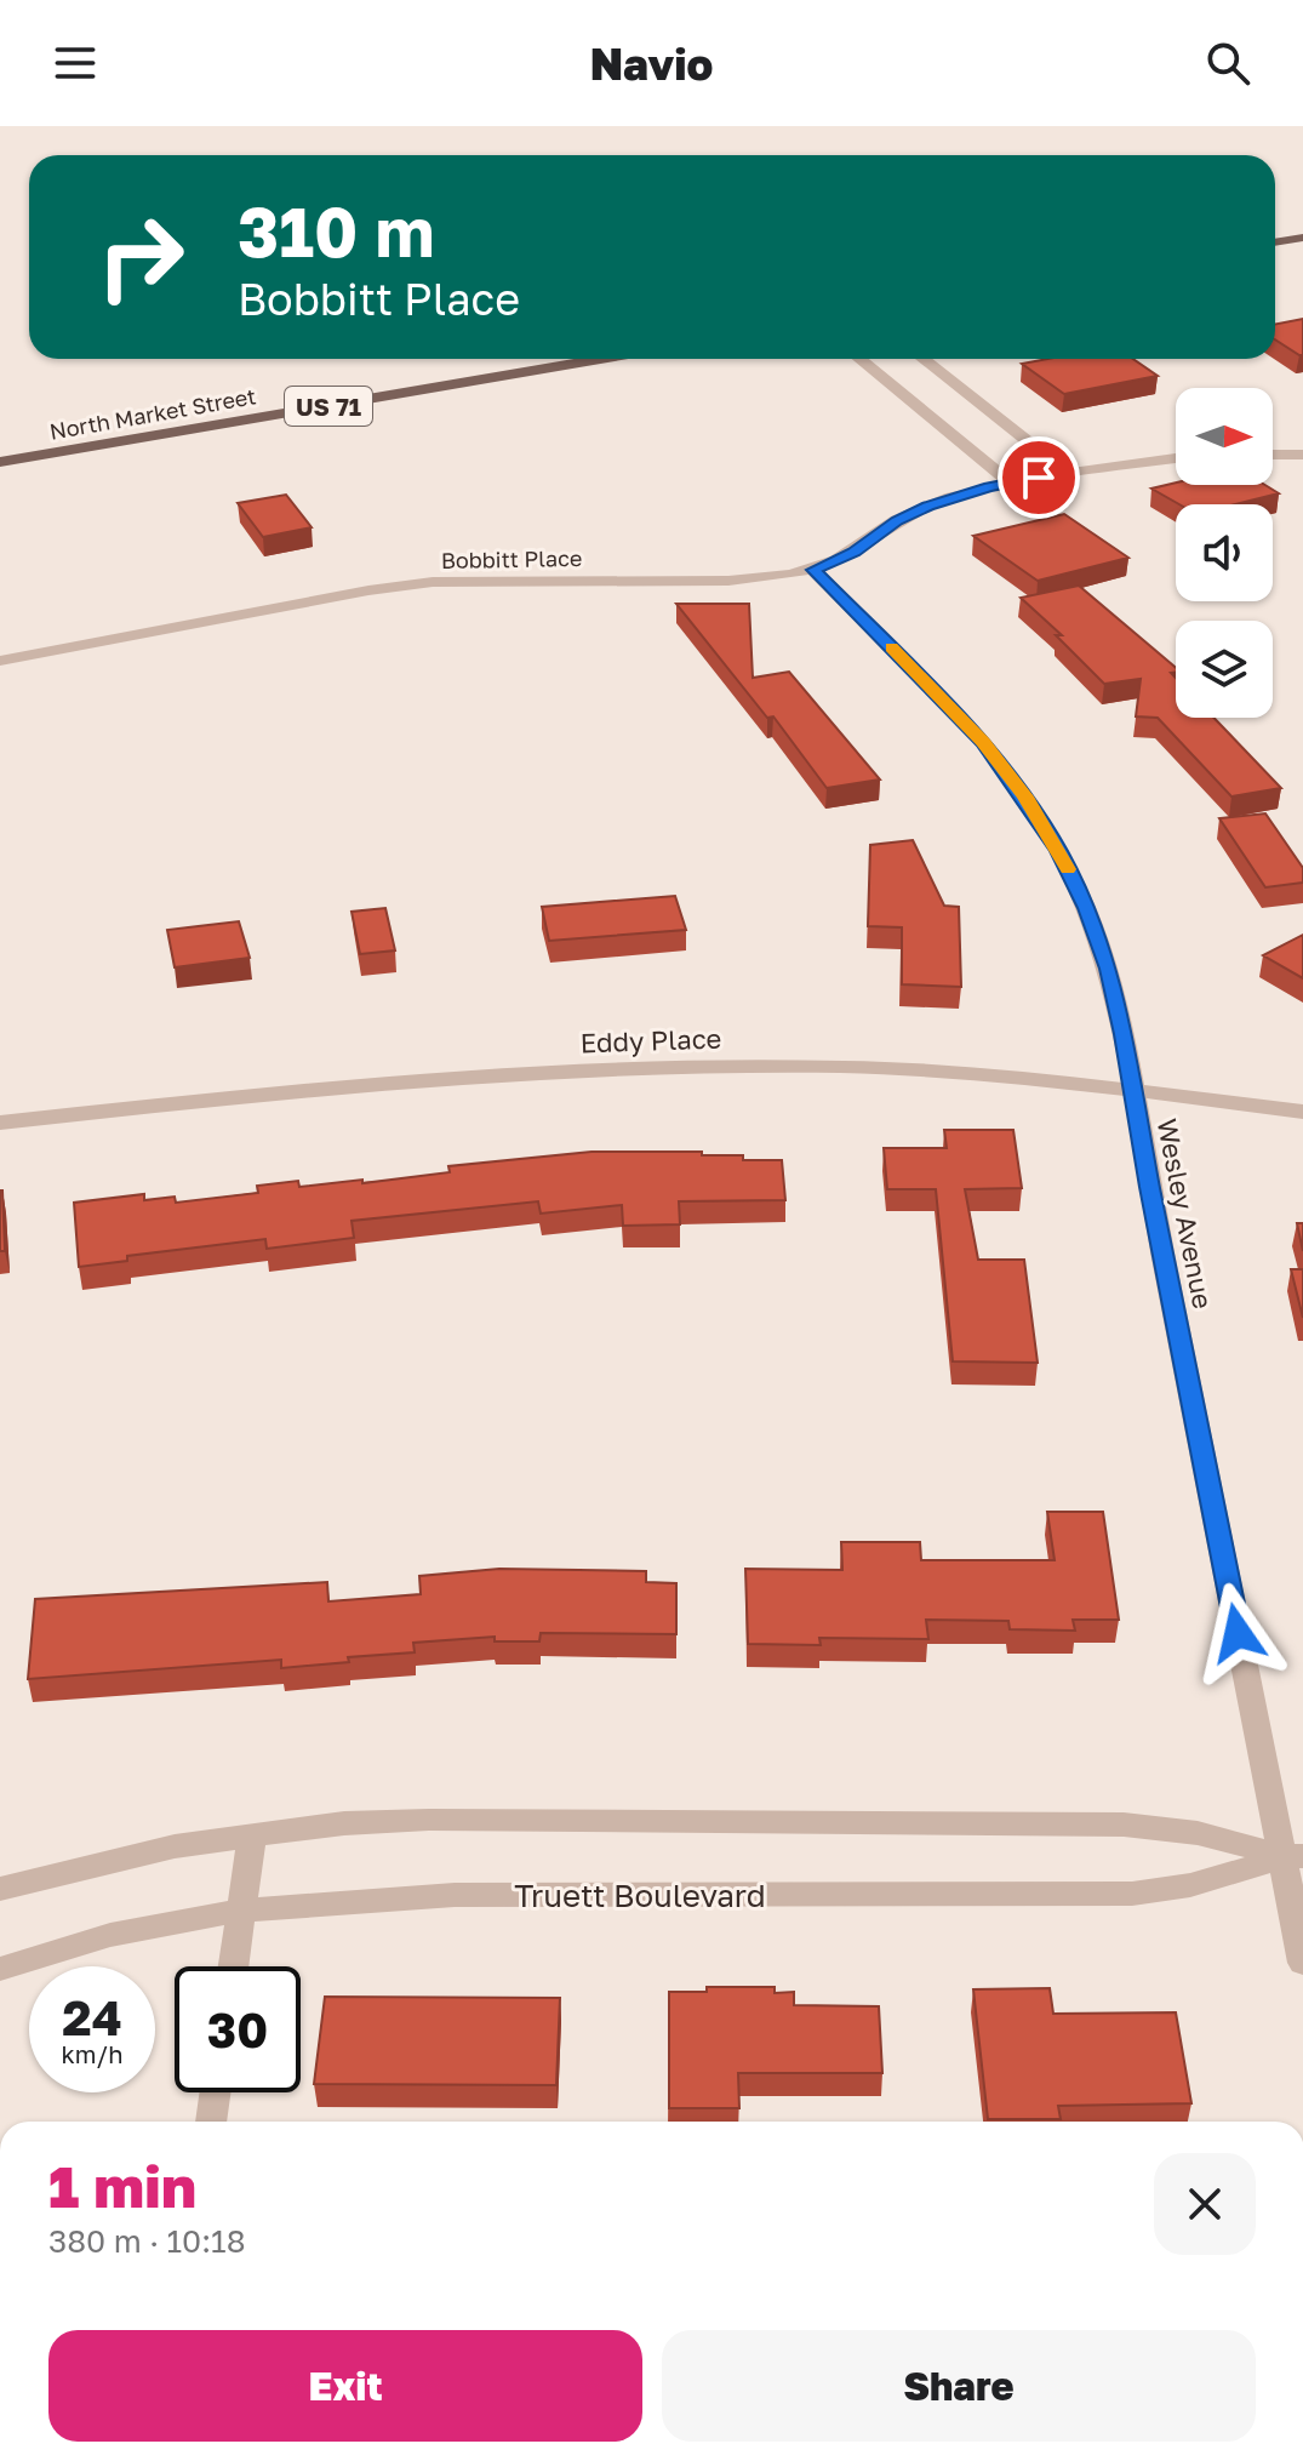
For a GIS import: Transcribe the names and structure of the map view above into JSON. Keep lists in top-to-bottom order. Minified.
{"streets":{"main road":["US 71","North Market Street"],"street":["Bobbitt Place","Eddy Place","Wesley Avenue","Truett Boulevard"]},"crossings":[["Bobbitt Place","Wesley Avenue"],["Eddy Place","Wesley Avenue"],["Wesley Avenue","Truett Boulevard"]],"north":"right","page":{"header":"Navio","turn":["310 m","Bobbitt Place"],"speed":"24 km/h","limit":"30","heading":["1 min","380 m · 10:18"],"buttons":["Exit","Share"]}}
